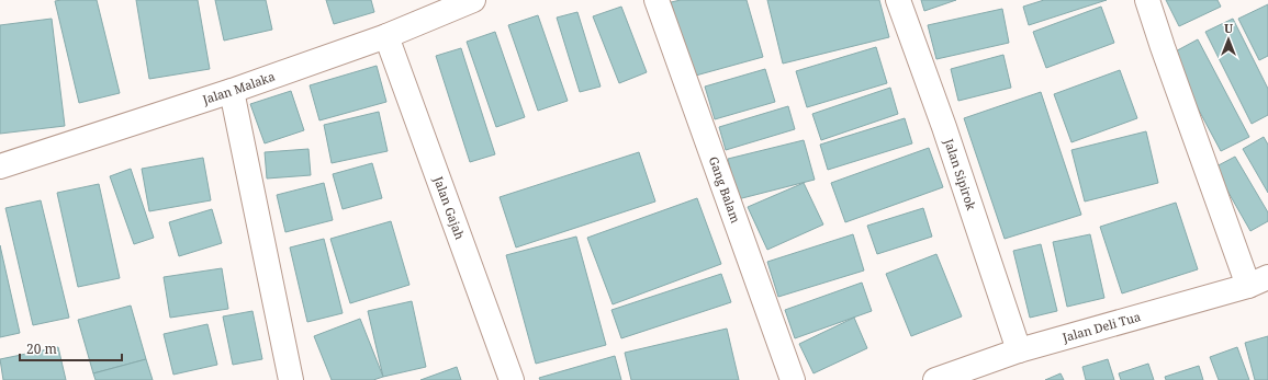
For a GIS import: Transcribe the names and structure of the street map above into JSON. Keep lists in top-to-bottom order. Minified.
{"streets":{"street":["Jalan Malaka","Jalan Sipirok","Gang Balam","Jalan Gajah","Jalan Deli Tua"]},"crossings":[["Jalan Malaka","Jalan Gajah"],["Jalan Sipirok","Jalan Deli Tua"]],"scale_bar":"20 m","north":"top"}
